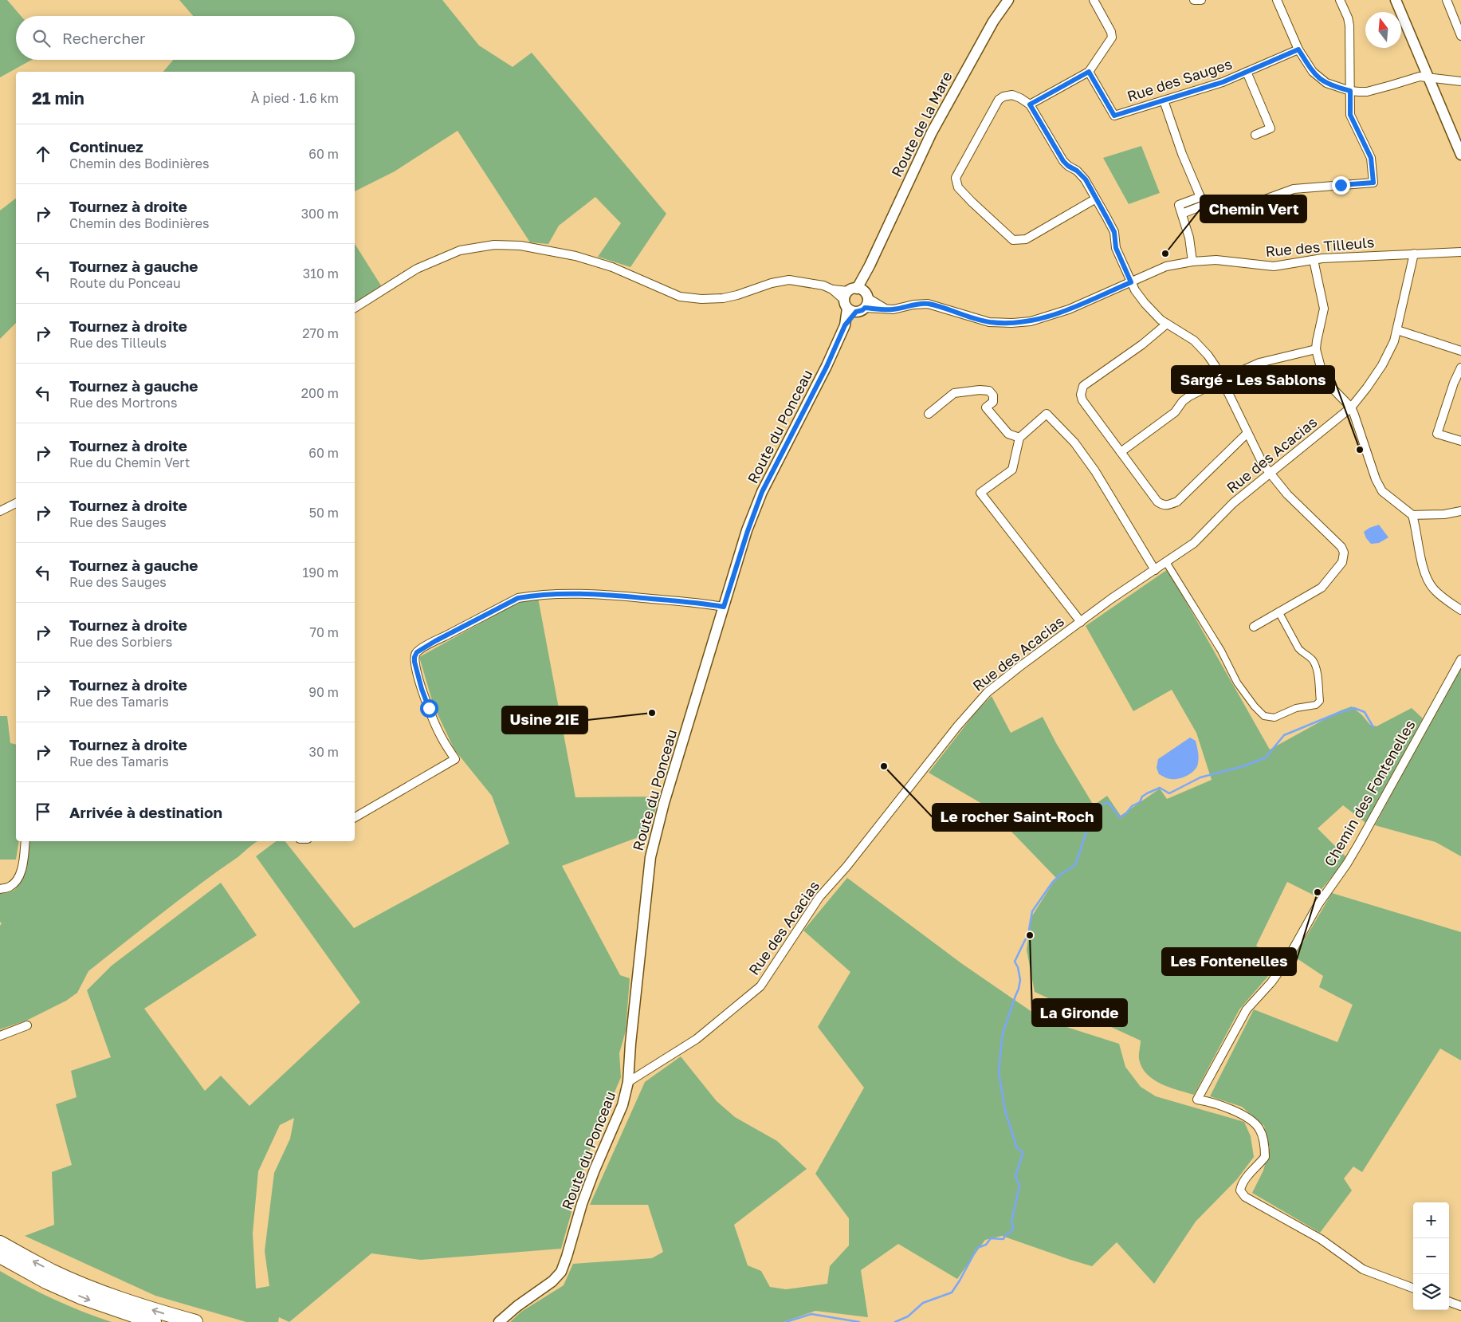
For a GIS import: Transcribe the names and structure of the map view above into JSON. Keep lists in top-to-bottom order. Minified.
{"streets":{"street":["Rue des Sauges","Route de la Mare","Rue des Tilleuls","Route du Ponceau","Rue des Acacias","Chemin des Fontenelles"]},"crossings":[["Route de la Mare","Rue des Tilleuls"],["Route de la Mare","Route du Ponceau"],["Rue des Tilleuls","Route du Ponceau"],["Rue des Tilleuls","Rue des Acacias"],["Route du Ponceau","Rue des Acacias"]],"places":["Chemin Vert","Sargé - Les Sablons","Usine 2IE","Le rocher Saint-Roch","Les Fontenelles","La Gironde"],"north":"top","page":{"search":"Rechercher","heading":["21 min","À pied · 1.6 km"],"list":[["Continuez","Chemin des Bodinières","60 m"],["Tournez à droite","Chemin des Bodinières","300 m"],["Tournez à gauche","Route du Ponceau","310 m"],["Tournez à droite","Rue des Tilleuls","270 m"],["Tournez à gauche","Rue des Mortrons","200 m"],["Tournez à droite","Rue du Chemin Vert","60 m"],["Tournez à droite","Rue des Sauges","50 m"],["Tournez à gauche","Rue des Sauges","190 m"],["Tournez à droite","Rue des Sorbiers","70 m"],["Tournez à droite","Rue des Tamaris","90 m"],["Tournez à droite","Rue des Tamaris","30 m"],"Arrivée à destination"],"map_buttons":["+","−"]}}
